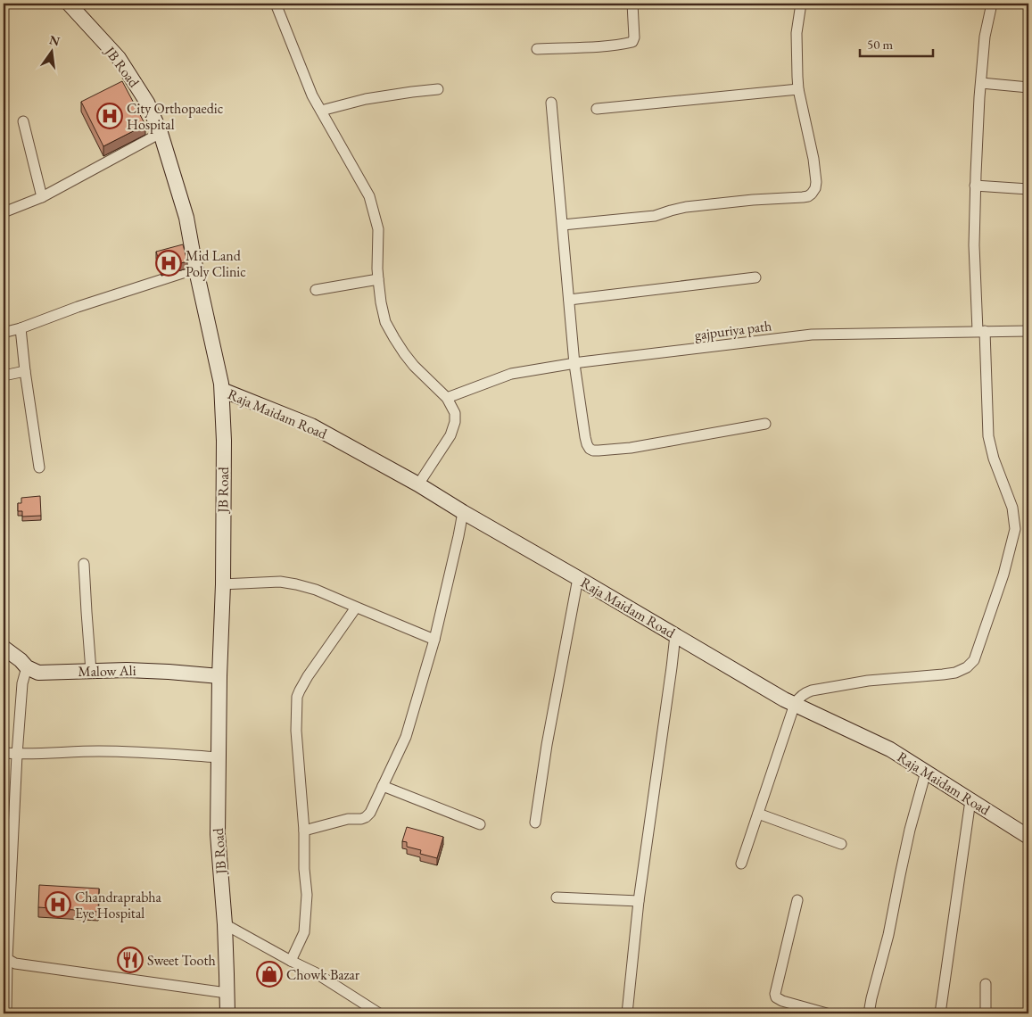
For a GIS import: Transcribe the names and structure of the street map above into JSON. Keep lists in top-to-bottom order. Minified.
{"streets":{"street":["JB Road","gajpuriya path","Raja Maidam Road","Malow Ali"]},"crossings":[["JB Road","Raja Maidam Road"],["JB Road","Malow Ali"]],"places":{"hospital":["City Orthopaedic Hospital","Mid Land Poly Clinic","Chandraprabha Eye Hospital"],"restaurant":["Sweet Tooth"],"shop":["Chowk Bazar"]},"scale_bar":"50 m","north":"top"}
